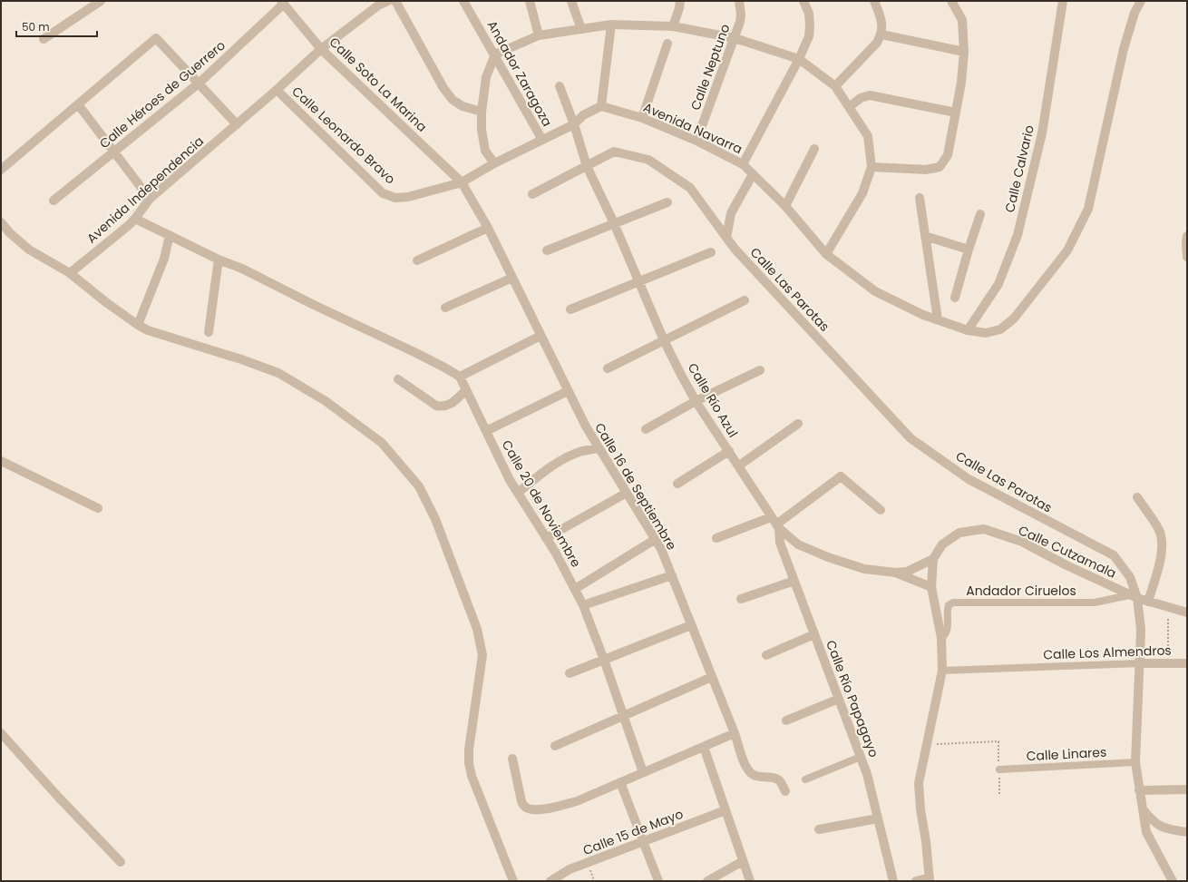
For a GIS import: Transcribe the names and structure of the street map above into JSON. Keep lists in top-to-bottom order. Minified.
{"streets":{"street":["Calle Neptuno","Andador Zaragoza","Calle Soto La Marina","Calle Héroes de Guerrero","Avenida Navarra","Calle Leonardo Bravo","Calle Calvario","Avenida Independencia","Calle Las Parotas","Calle Río Azul","Calle 16 de Septiembre","Calle 20 de Noviembre","Calle Cutzamala","Andador Ciruelos","Calle Los Almendros","Calle Río Papagayo","Calle Linares","Calle 15 de Mayo"]},"crossings":[["Calle Neptuno","Avenida Navarra"],["Calle Soto La Marina","Calle Héroes de Guerrero"],["Calle Soto La Marina","Calle Leonardo Bravo"],["Calle Soto La Marina","Avenida Independencia"],["Calle Soto La Marina","Calle 16 de Septiembre"],["Avenida Navarra","Calle Calvario"],["Calle Leonardo Bravo","Avenida Independencia"],["Calle Leonardo Bravo","Calle 16 de Septiembre"],["Calle Las Parotas","Calle Río Azul"],["Calle Las Parotas","Calle Cutzamala"],["Calle Las Parotas","Andador Ciruelos"],["Calle Las Parotas","Calle Los Almendros"],["Calle Las Parotas","Calle Linares"],["Calle Río Azul","Calle Cutzamala"],["Calle Río Azul","Calle Río Papagayo"],["Calle Cutzamala","Andador Ciruelos"]],"scale_bar":"50 m"}
